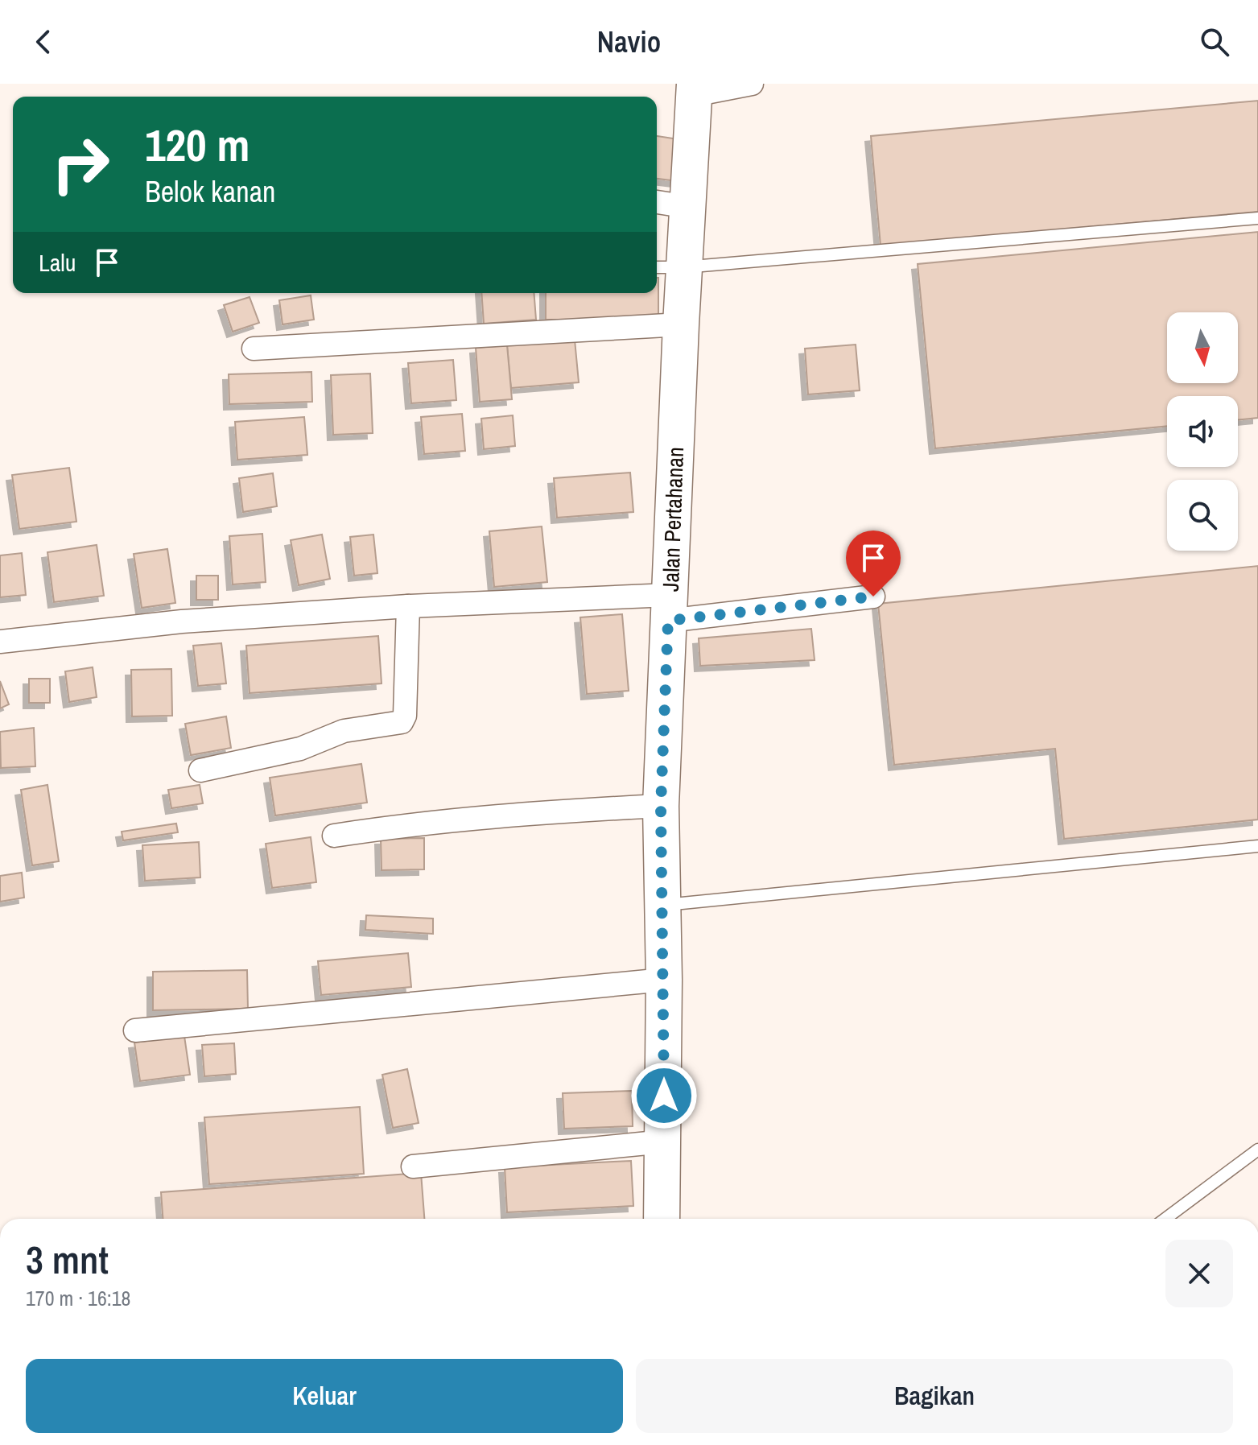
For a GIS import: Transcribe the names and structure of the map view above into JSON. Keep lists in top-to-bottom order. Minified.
{"streets":{"main road":["Jalan Pertahanan"]},"north":"bottom","page":{"header":"Navio","turn":["120 m","Belok kanan"],"then":"Lalu","heading":["3 mnt","170 m · 16:18"],"buttons":["Keluar","Bagikan"]}}
